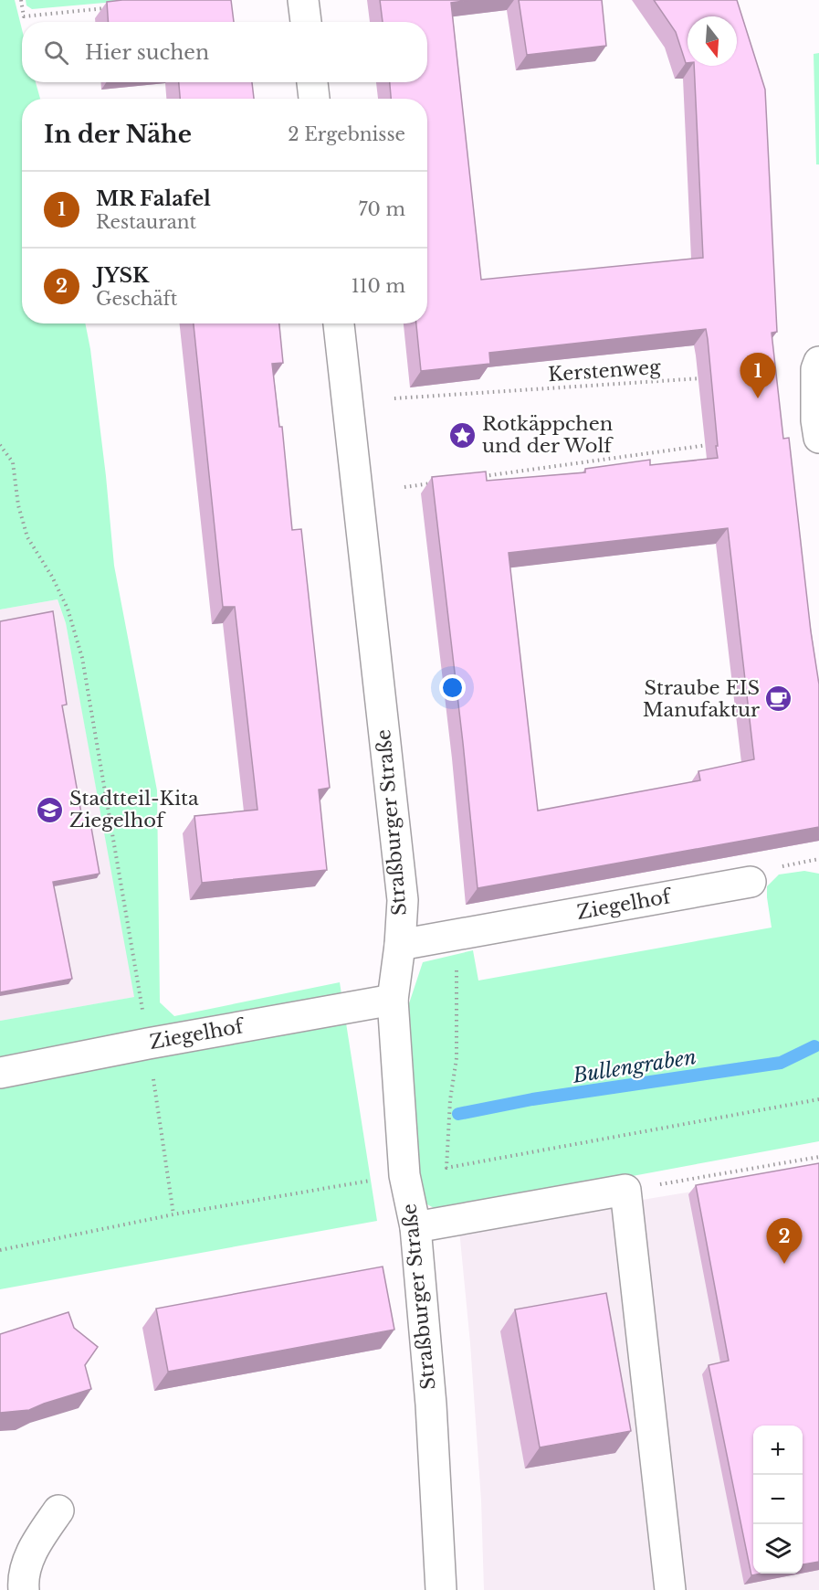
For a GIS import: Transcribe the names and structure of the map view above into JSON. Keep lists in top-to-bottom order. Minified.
{"streets":{"street":["Straßburger Straße","Ziegelhof"],"path":["Kerstenweg"]},"crossings":[["Straßburger Straße","Ziegelhof"]],"water":["Bullengraben"],"places":{"place":["Rotkäppchen und der Wolf"],"cafe":["Straube EIS Manufaktur"],"school or university":["Stadtteil-Kita Ziegelhof"]},"north":"bottom","page":{"search":"Hier suchen","heading":["In der Nähe","2 Ergebnisse"],"list":[{"mark":"1","name":"MR Falafel","note":"Restaurant","value":"70 m"},{"mark":"2","name":"JYSK","note":"Geschäft","value":"110 m"}],"pins":["1","2"],"map_buttons":["+","−"]}}
